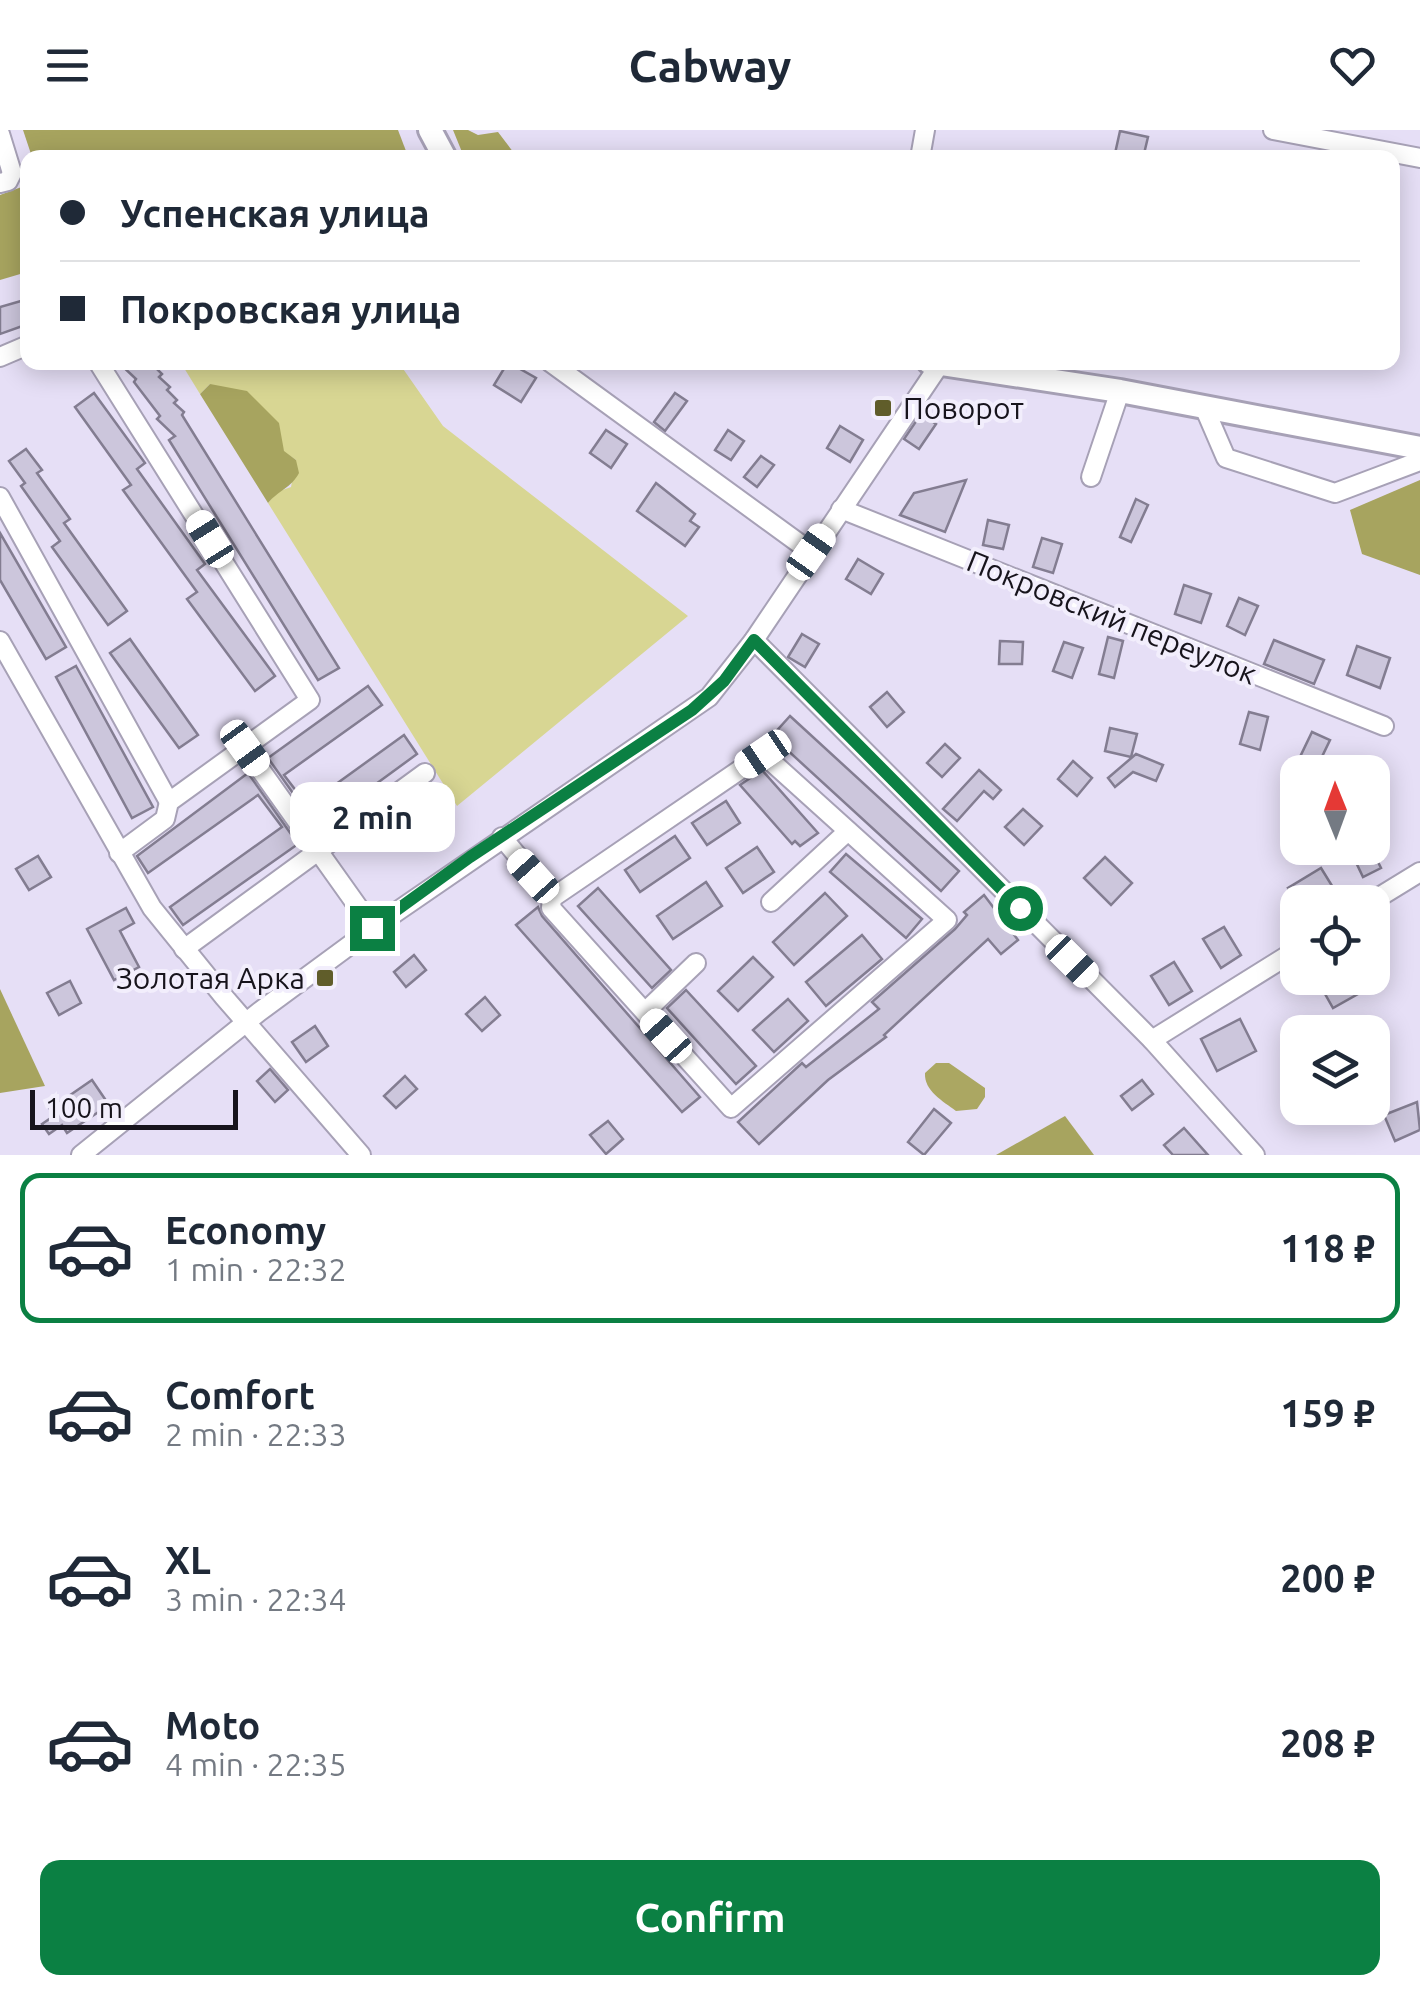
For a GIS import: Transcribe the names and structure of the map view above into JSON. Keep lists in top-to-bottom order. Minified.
{"streets":{"street":["Покровский переулок"]},"places":{"transit":["Поворот","Золотая Арка"]},"scale_bar":"100 m","north":"top","page":{"header":"Cabway","banner":["Успенская улица","Покровская улица"],"bubble":"2 min","scale":"100 m","list":[{"name":"Economy","note":"1 min · 22:32","value":"118 ₽"},{"name":"Comfort","note":"2 min · 22:33","value":"159 ₽"},{"name":"XL","note":"3 min · 22:34","value":"200 ₽"},{"name":"Moto","note":"4 min · 22:35","value":"208 ₽"}],"buttons":"Confirm"}}
